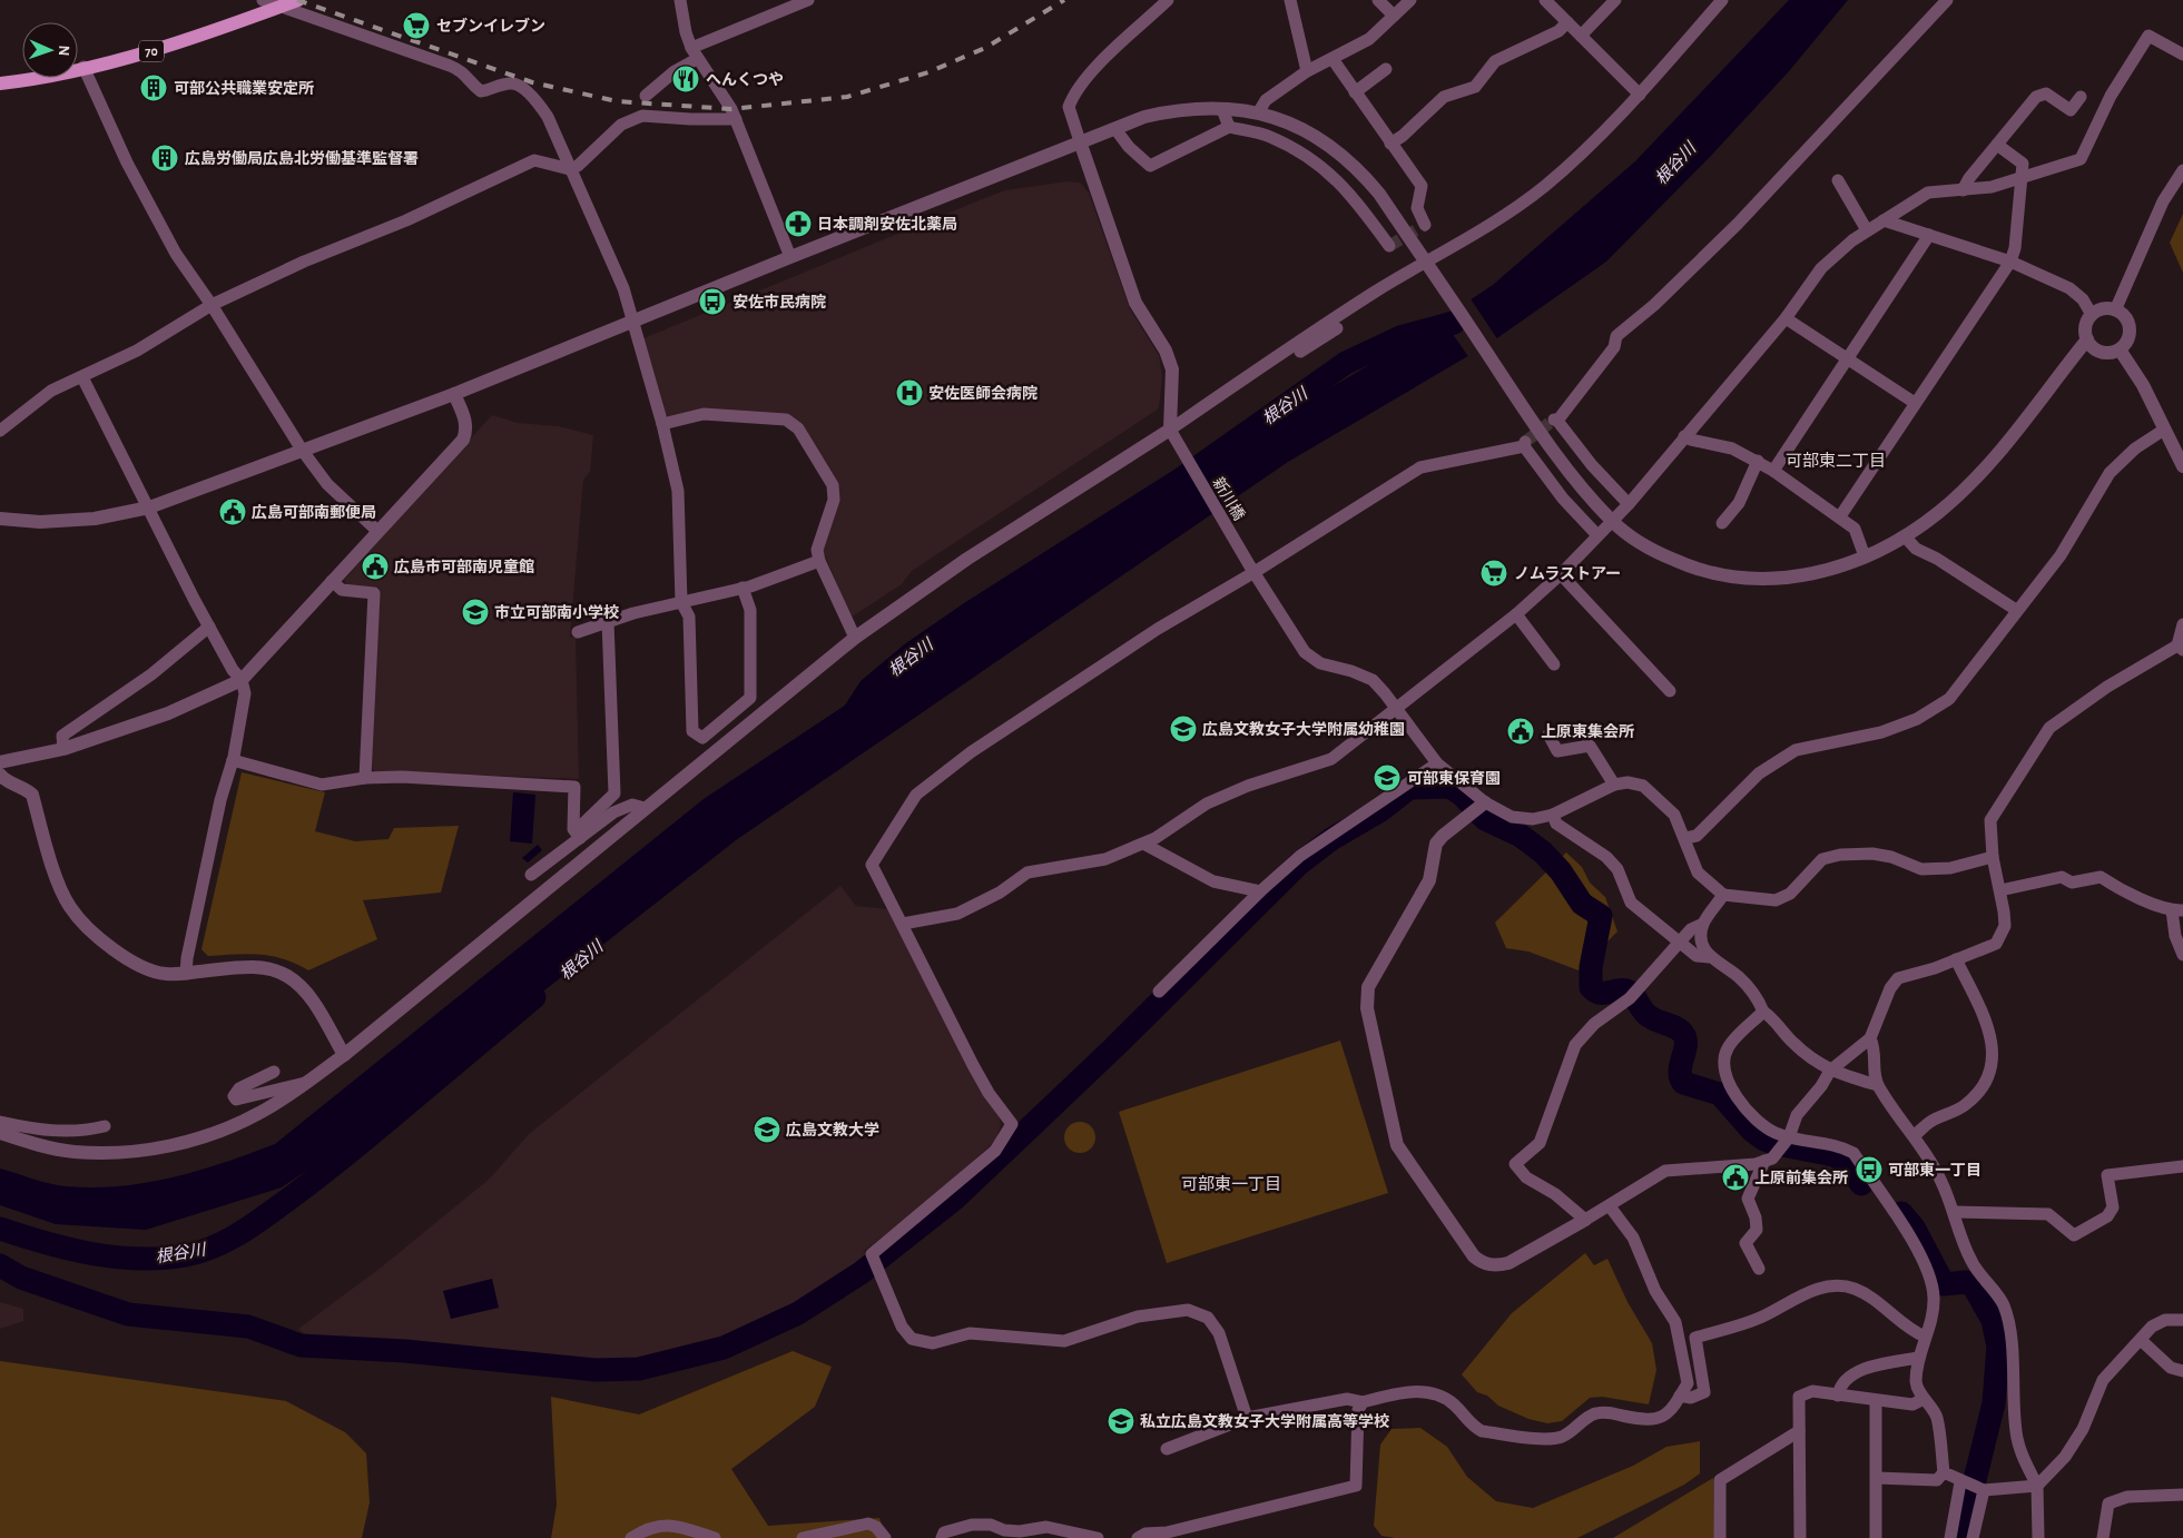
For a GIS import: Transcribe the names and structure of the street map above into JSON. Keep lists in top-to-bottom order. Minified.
{"streets":{"main road":["70"],"street":["新川橋"]},"districts":["可部東二丁目","可部東一丁目"],"water":["根谷川"],"places":{"supermarket":["セブンイレブン","ノムラストアー"],"restaurant":["へんくつや"],"building":["可部公共職業安定所","広島労働局広島北労働基準監督署"],"pharmacy":["日本調剤安佐北薬局"],"bus stop":["安佐市民病院","可部東一丁目"],"hospital":["安佐医師会病院"],"public building":["広島可部南郵便局","広島市可部南児童館","上原東集会所","上原前集会所"],"school or university":["市立可部南小学校","広島文教女子大学附属幼稚園","可部東保育園","広島文教大学","私立広島文教女子大学附属高等学校"]},"north":"right"}
